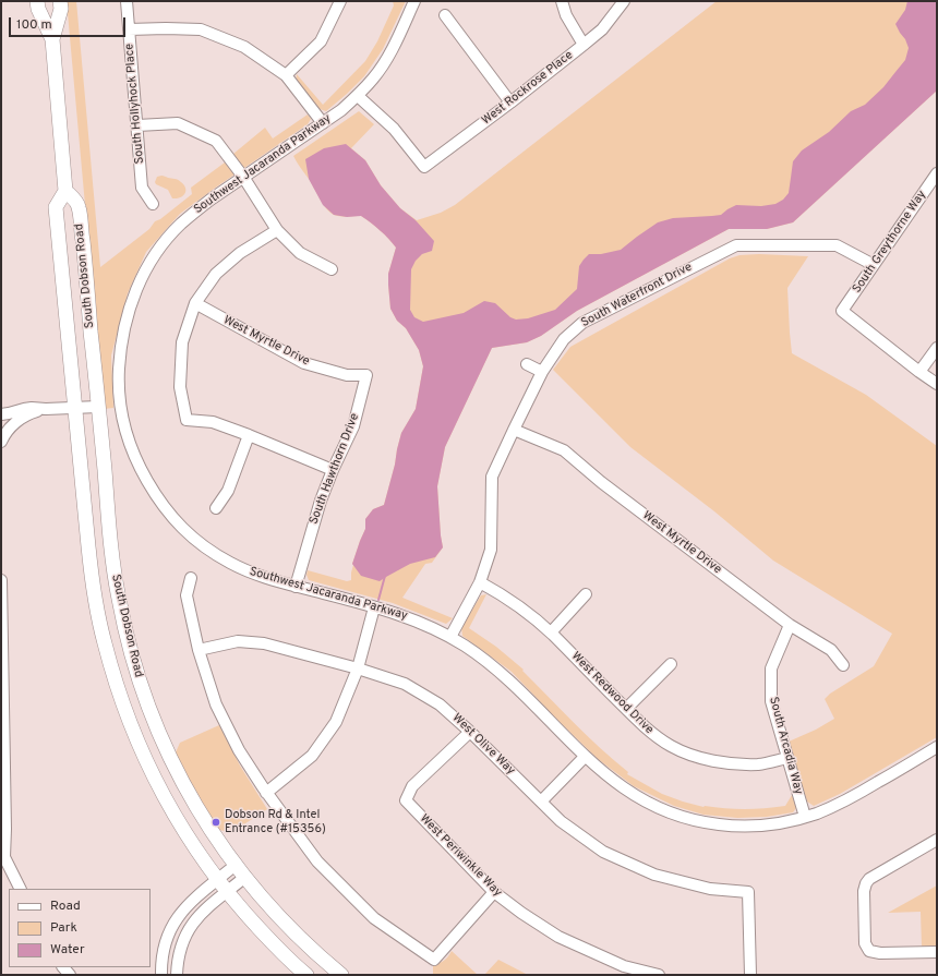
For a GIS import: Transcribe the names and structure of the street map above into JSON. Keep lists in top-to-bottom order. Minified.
{"streets":{"main road":["South Dobson Road"],"street":["West Rockrose Place","South Hollyhock Place","Southwest Jacaranda Parkway","South Greythorne Way","South Waterfront Drive","West Myrtle Drive","South Hawthorn Drive","West Redwood Drive","West Olive Way","South Arcadia Way","West Periwinkle Way"]},"crossings":[["West Rockrose Place","Southwest Jacaranda Parkway"],["Southwest Jacaranda Parkway","South Waterfront Drive"],["Southwest Jacaranda Parkway","South Hawthorn Drive"],["Southwest Jacaranda Parkway","South Arcadia Way"],["South Greythorne Way","South Waterfront Drive"],["South Waterfront Drive","West Myrtle Drive"],["South Waterfront Drive","West Redwood Drive"],["West Myrtle Drive","South Hawthorn Drive"],["West Myrtle Drive","South Arcadia Way"],["West Redwood Drive","South Arcadia Way"],["West Olive Way","West Periwinkle Way"]],"places":["Dobson Rd & Intel Entrance (#15356)"],"legend":["Road","Park","Water"],"scale_bar":"100 m"}
